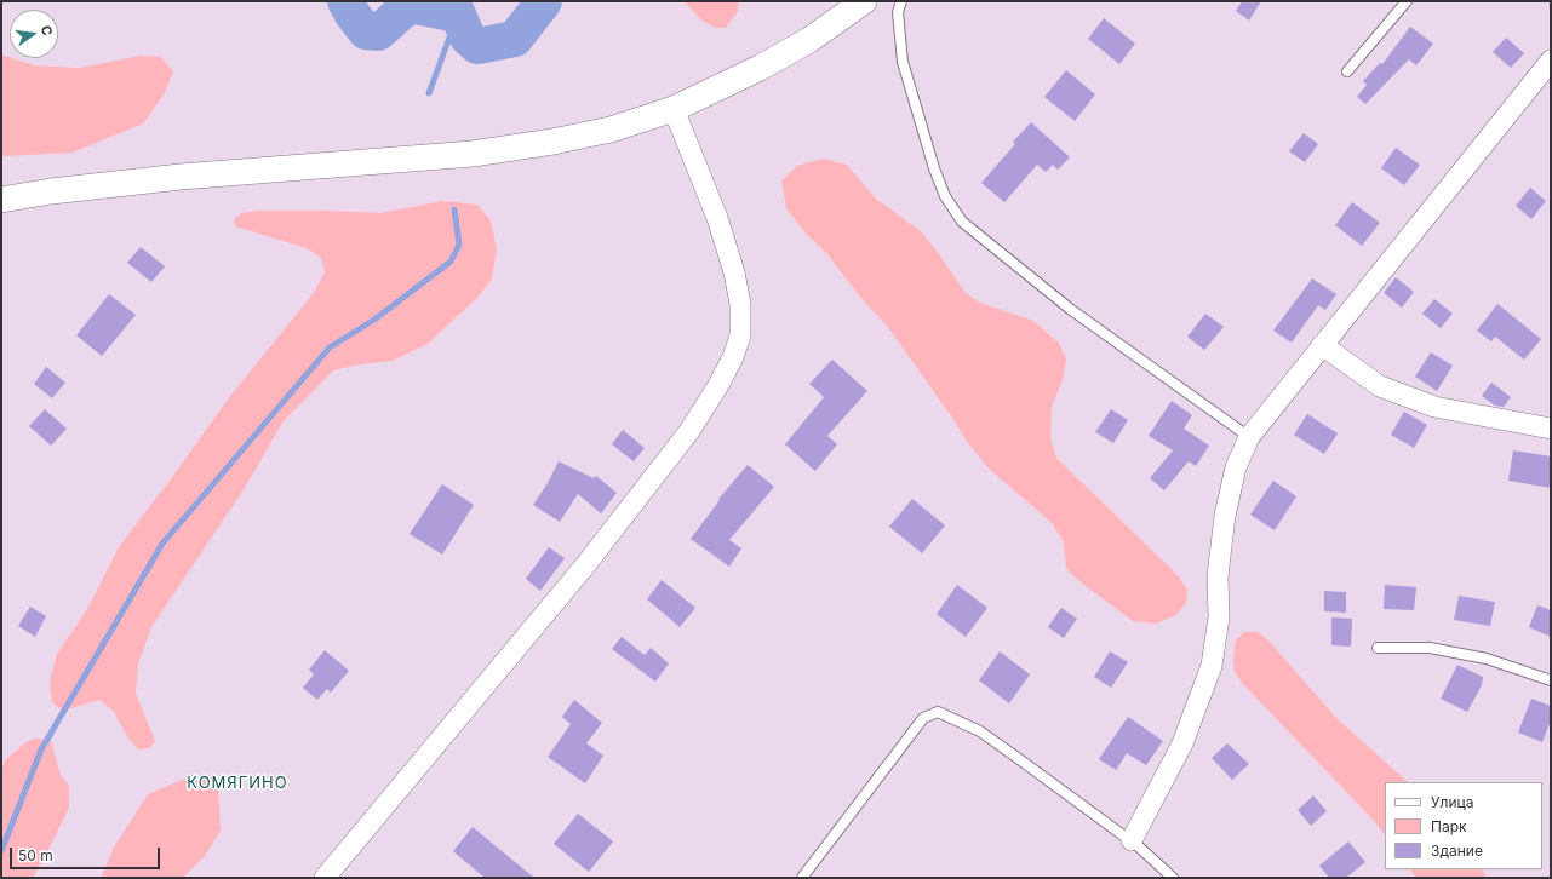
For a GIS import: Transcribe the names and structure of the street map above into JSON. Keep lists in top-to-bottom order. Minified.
{"districts":["КОМЯГИНО"],"legend":["Улица","Парк","Здание"],"scale_bar":"50 m","north":"right"}
